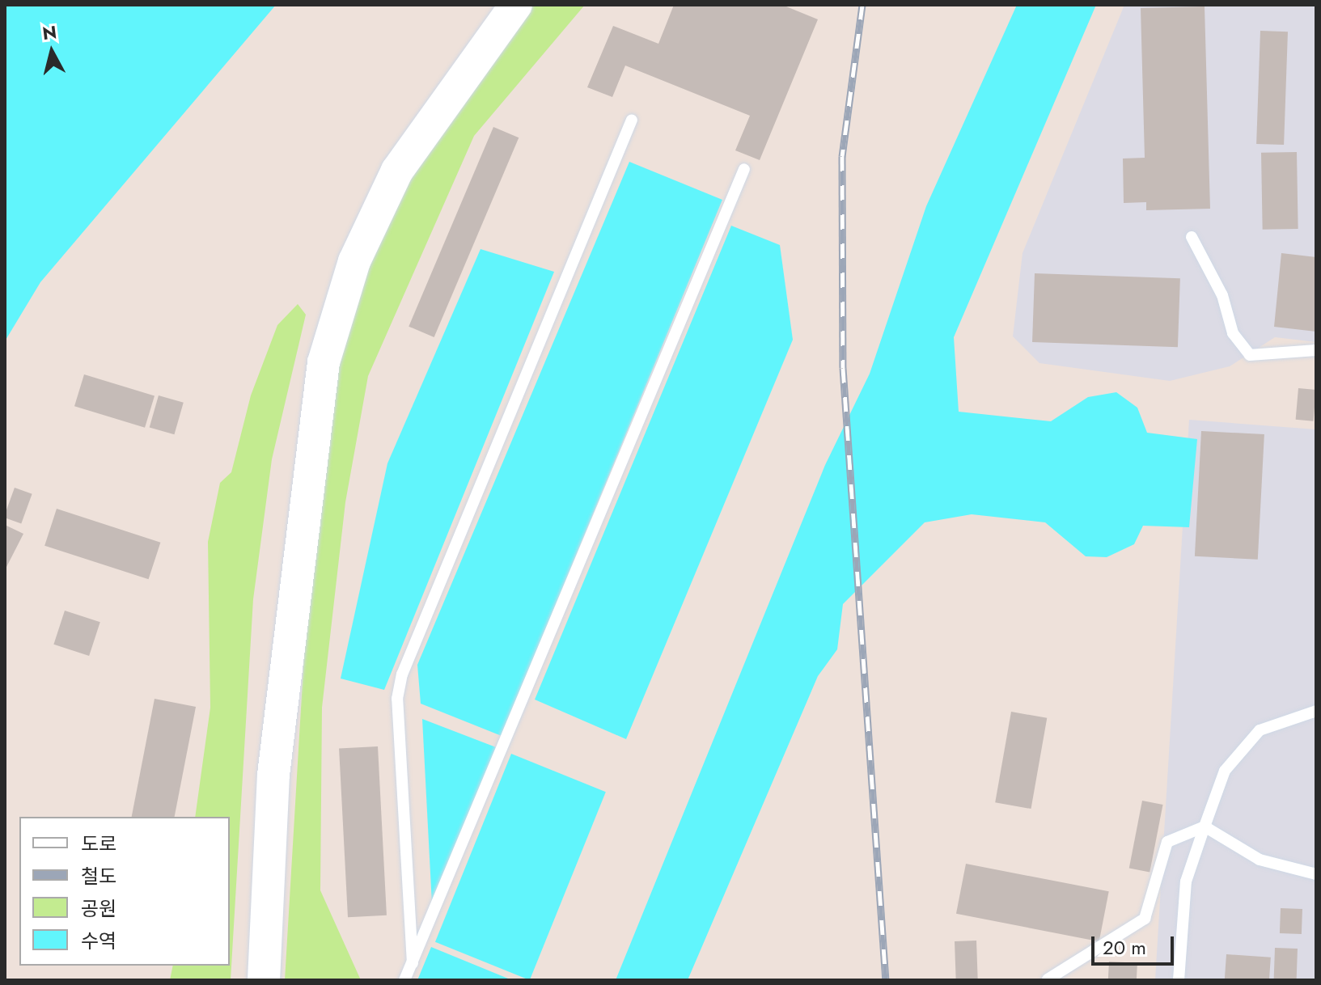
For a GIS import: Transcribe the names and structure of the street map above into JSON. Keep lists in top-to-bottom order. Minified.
{"legend":["도로","철도","공원","수역"],"scale_bar":"20 m","north":"top"}
